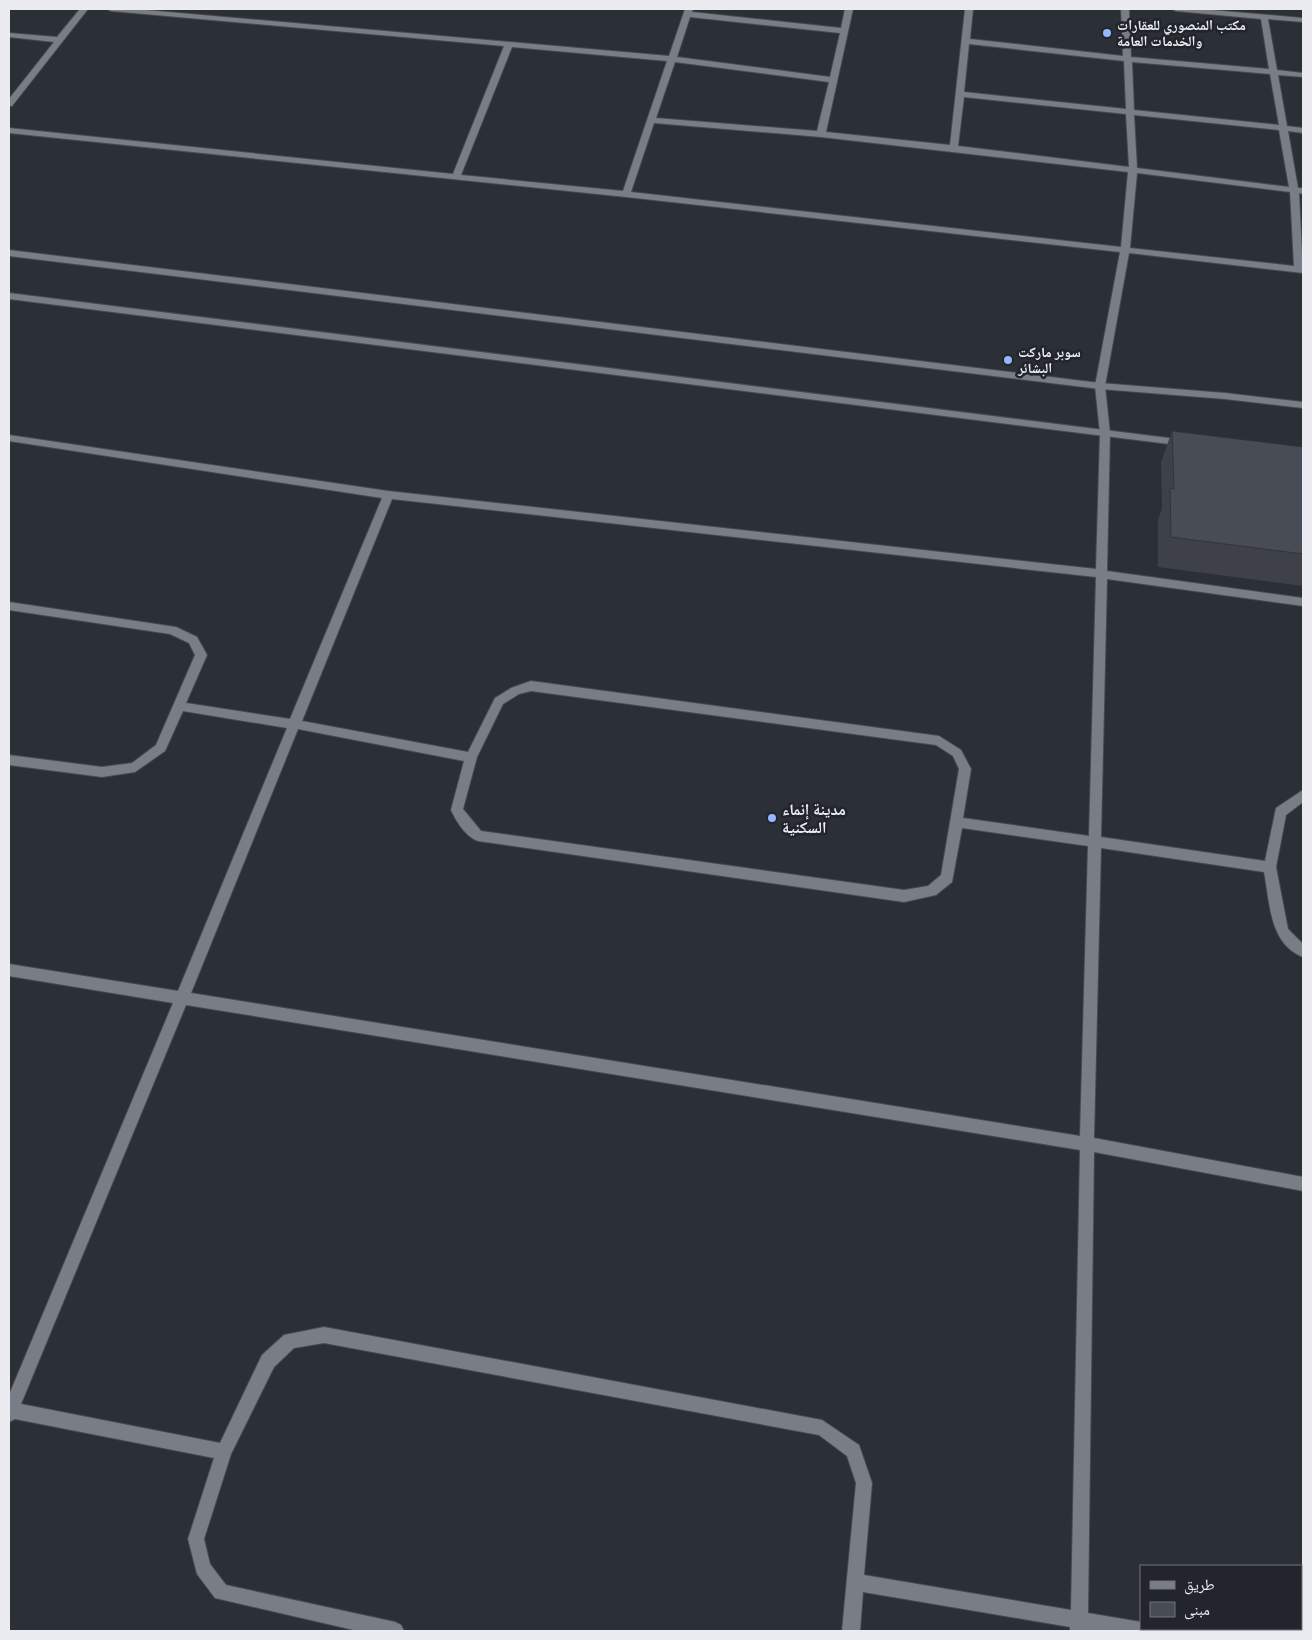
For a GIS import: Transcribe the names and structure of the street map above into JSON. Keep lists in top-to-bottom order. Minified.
{"places":["مكتب المنصوري للعقارات والخدمات العامة","سوبر ماركت البشائر","مدينة إنماء السكنية"],"legend":["طريق","مبنى"]}
